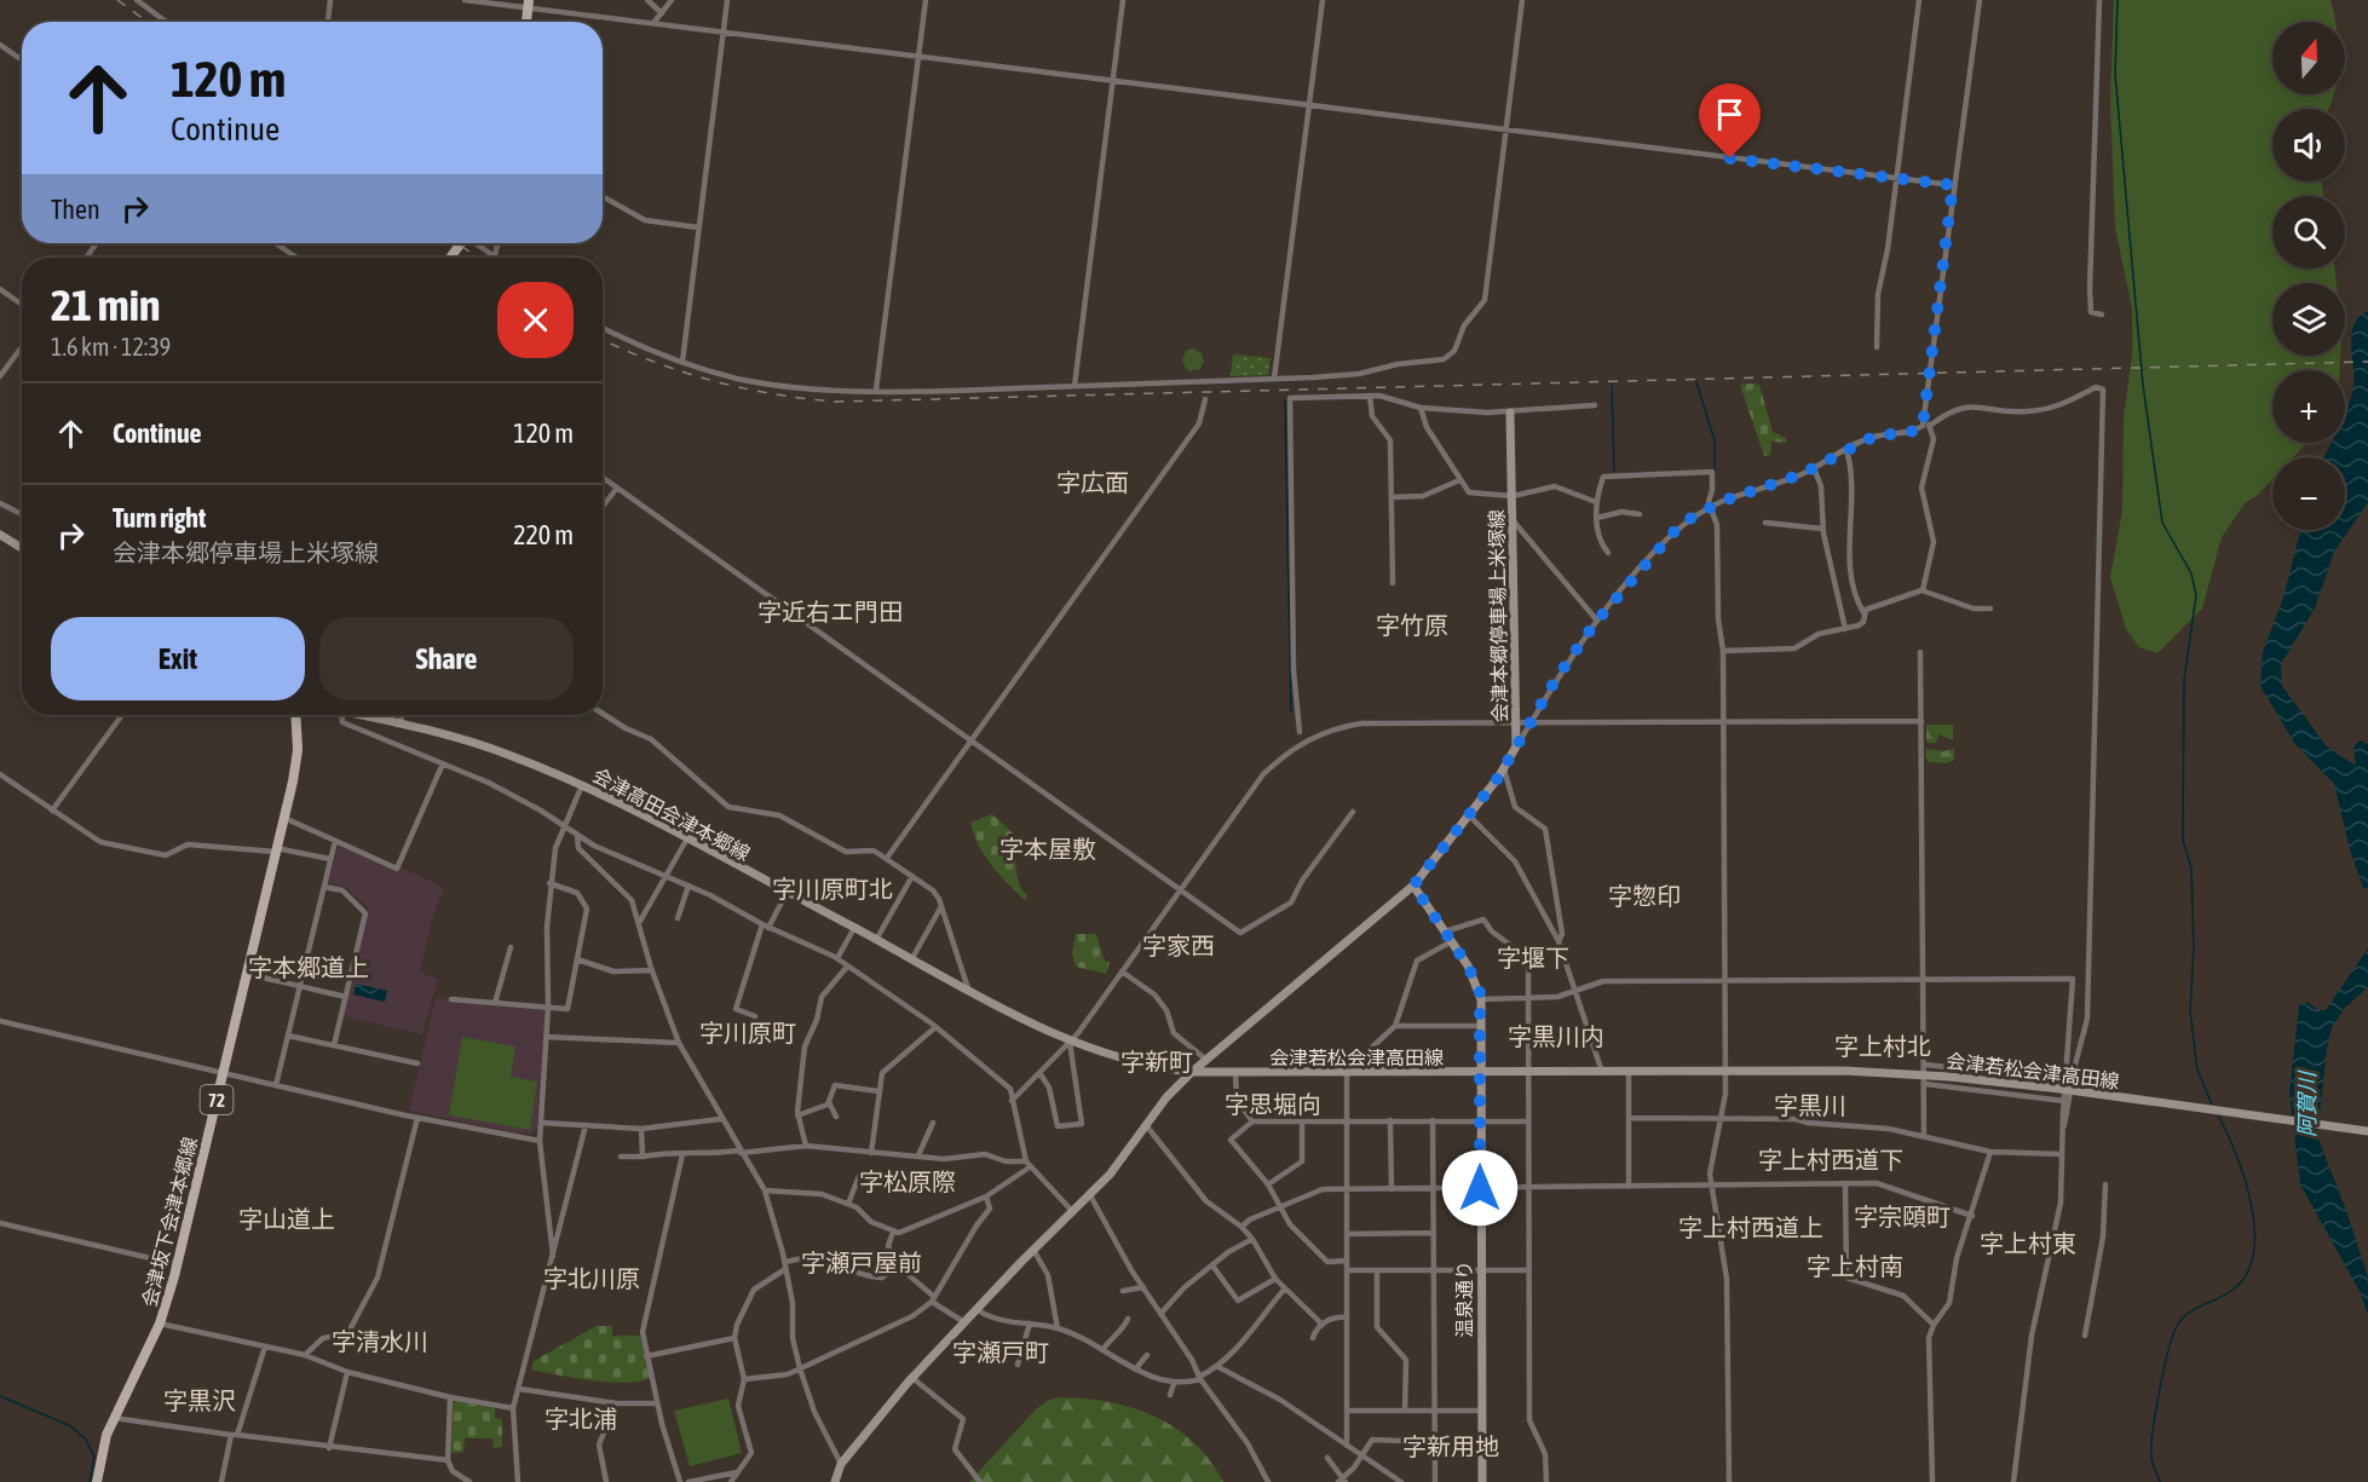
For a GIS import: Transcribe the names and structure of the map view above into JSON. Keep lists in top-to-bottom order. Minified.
{"streets":{"main road":["会津本郷停車場上米塚線","会津高田会津本郷線","会津若松会津高田線","72","会津坂下会津本郷線","温泉通り"]},"crossings":[["会津本郷停車場上米塚線","会津高田会津本郷線"],["会津本郷停車場上米塚線","会津若松会津高田線"],["会津高田会津本郷線","会津若松会津高田線"],["会津若松会津高田線","温泉通り"]],"districts":["字広面","字近右エ門田","字竹原","字本屋敷","字川原町北","字惣印","字家西","字堰下","字本郷道上","字川原町","字黒川内","字上村北","字新町","字思堀向","字黒川","字上村西道下","字松原際","字宗頤町","字山道上","字上村西道上","字上村東","字瀬戸屋前","字上村南","字北川原","字清水川","字瀬戸町","字黒沢","字北浦","字新用地"],"water":["阿賀川"],"north":"top","page":{"map_buttons":["+","−"],"turn":["120 m","Continue"],"then":"Then","heading":["21 min","1.6 km · 12:39"],"list":[{"name":"Continue","value":"120 m"},{"name":"Turn right","note":"会津本郷停車場上米塚線","value":"220 m"}],"buttons":["Exit","Share"]}}
